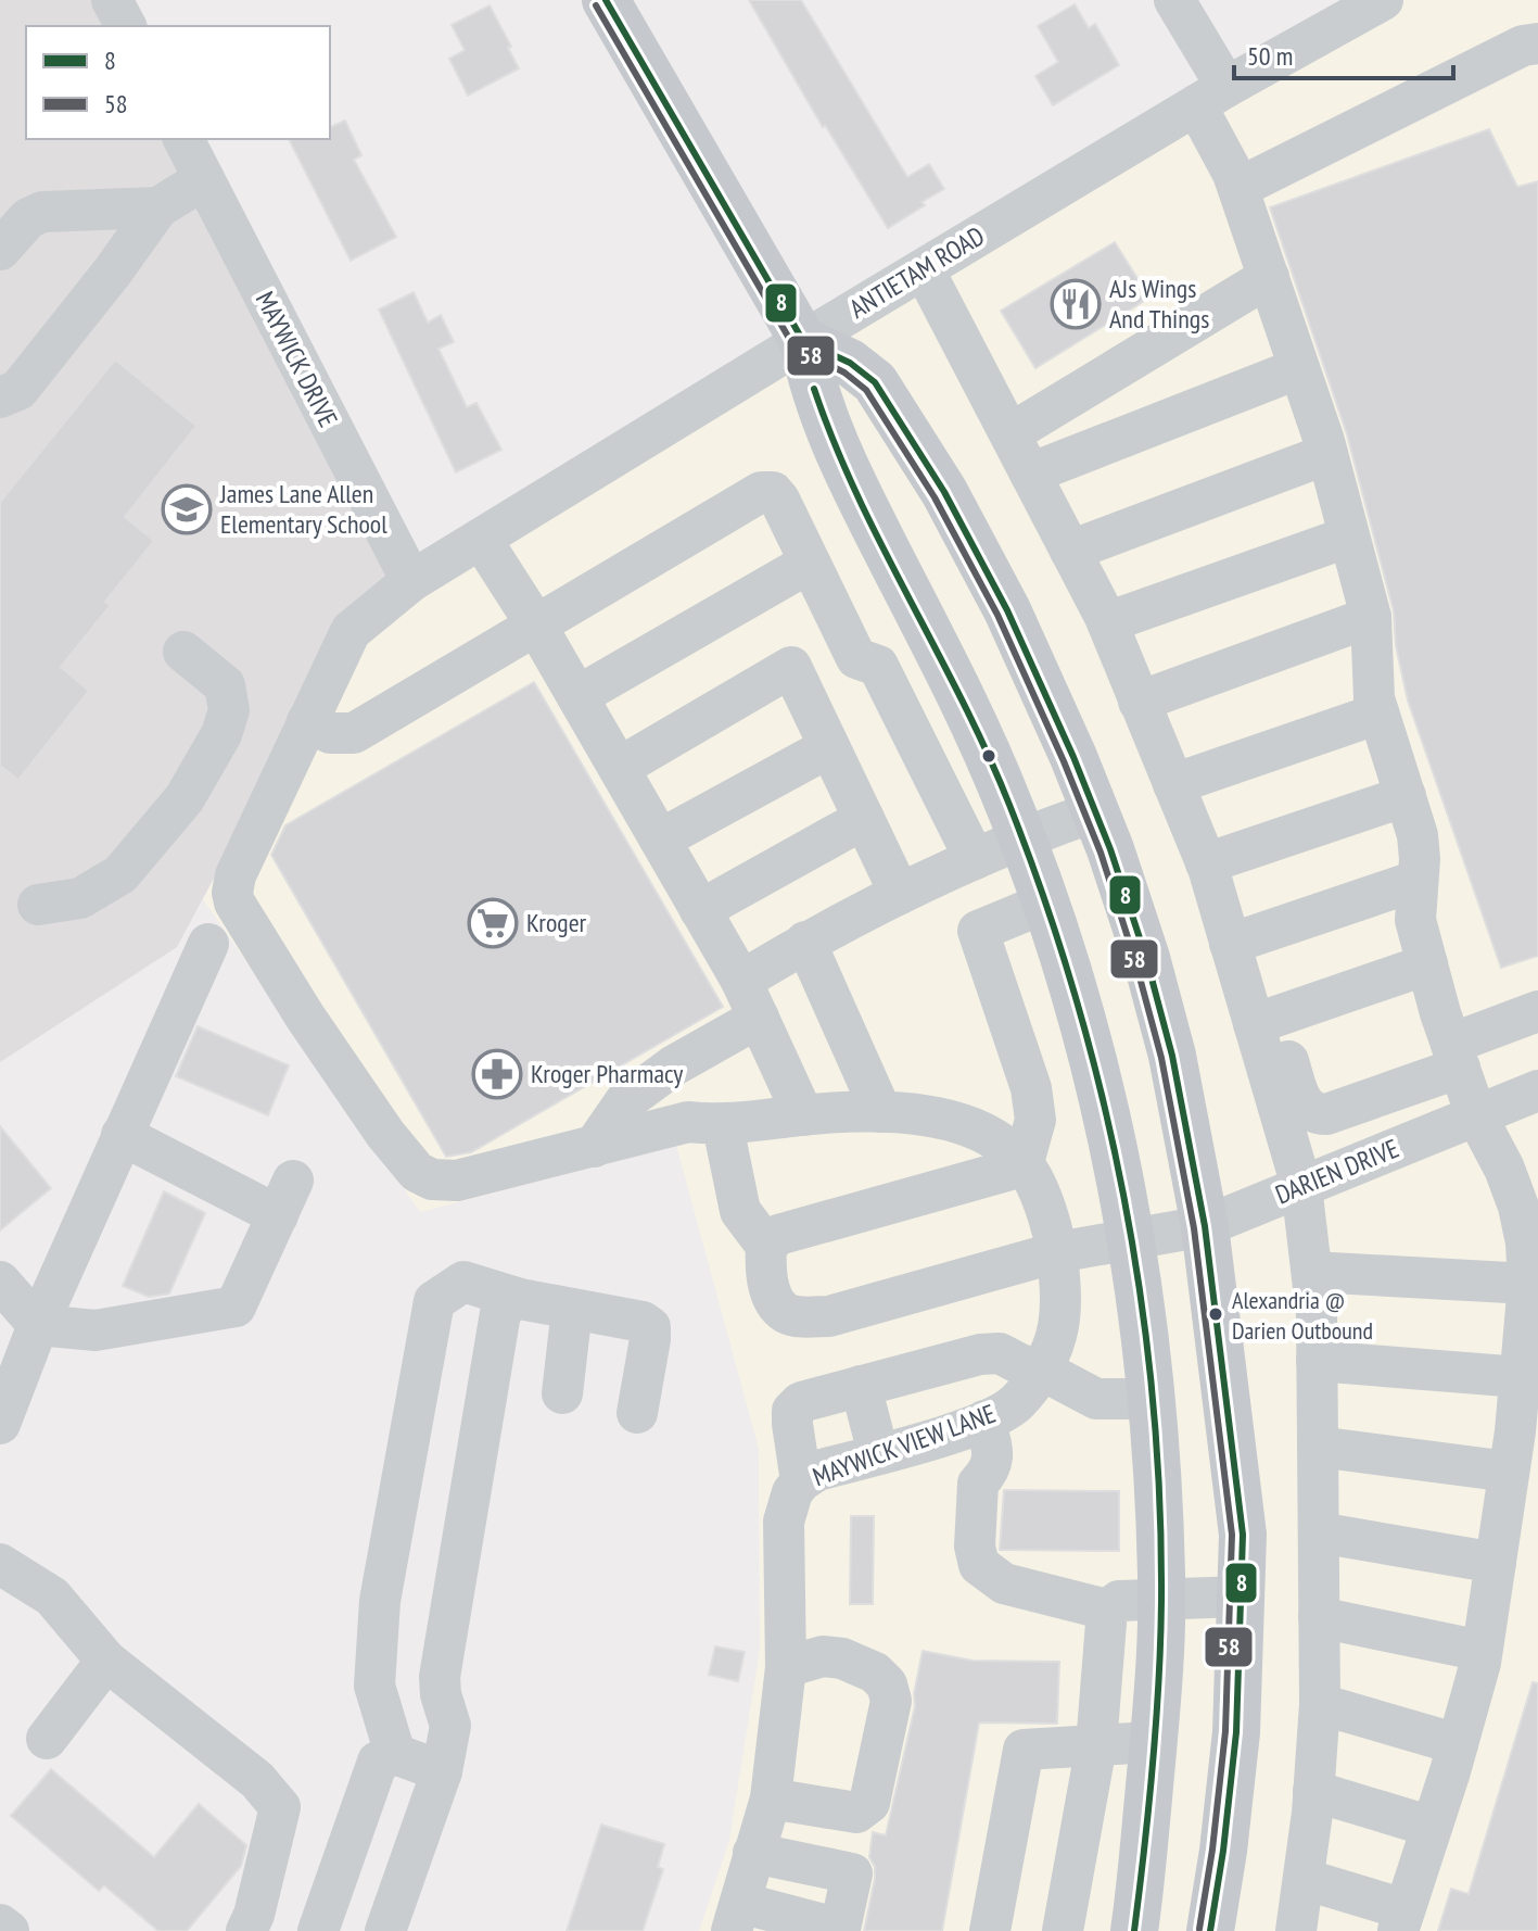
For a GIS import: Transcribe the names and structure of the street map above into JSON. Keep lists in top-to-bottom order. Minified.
{"streets":{"street":["ANTIETAM ROAD","MAYWICK DRIVE","DARIEN DRIVE","MAYWICK VIEW LANE"]},"crossings":[["ANTIETAM ROAD","MAYWICK DRIVE"],["ANTIETAM ROAD","MAYWICK VIEW LANE"]],"places":{"restaurant":["AJs Wings And Things"],"school or university":["James Lane Allen Elementary School"],"supermarket":["Kroger"],"pharmacy":["Kroger Pharmacy"],"other":["Alexandria @ Darien Outbound"]},"lines":["transit line 8","transit line 58"],"legend":["8","58"],"scale_bar":"50 m"}
